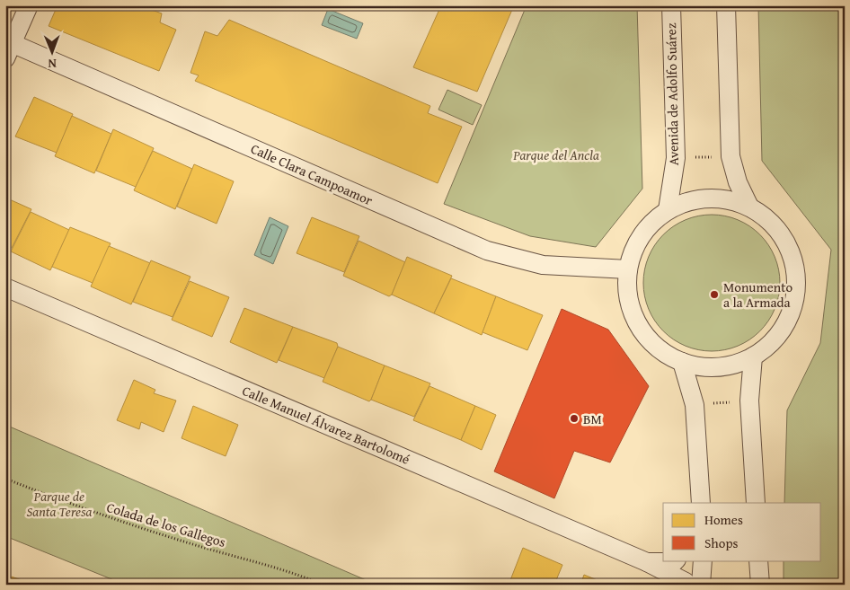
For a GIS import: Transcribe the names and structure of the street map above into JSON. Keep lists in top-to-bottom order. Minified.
{"streets":{"street":["Avenida de Adolfo Suárez","Calle Clara Campoamor","Calle Manuel Álvarez Bartolomé"],"path":["Colada de los Gallegos"]},"parks":["Parque del Ancla","Parque de Santa Teresa"],"places":["Monumento a la Armada","BM"],"legend":["Homes","Shops"],"north":"bottom"}
